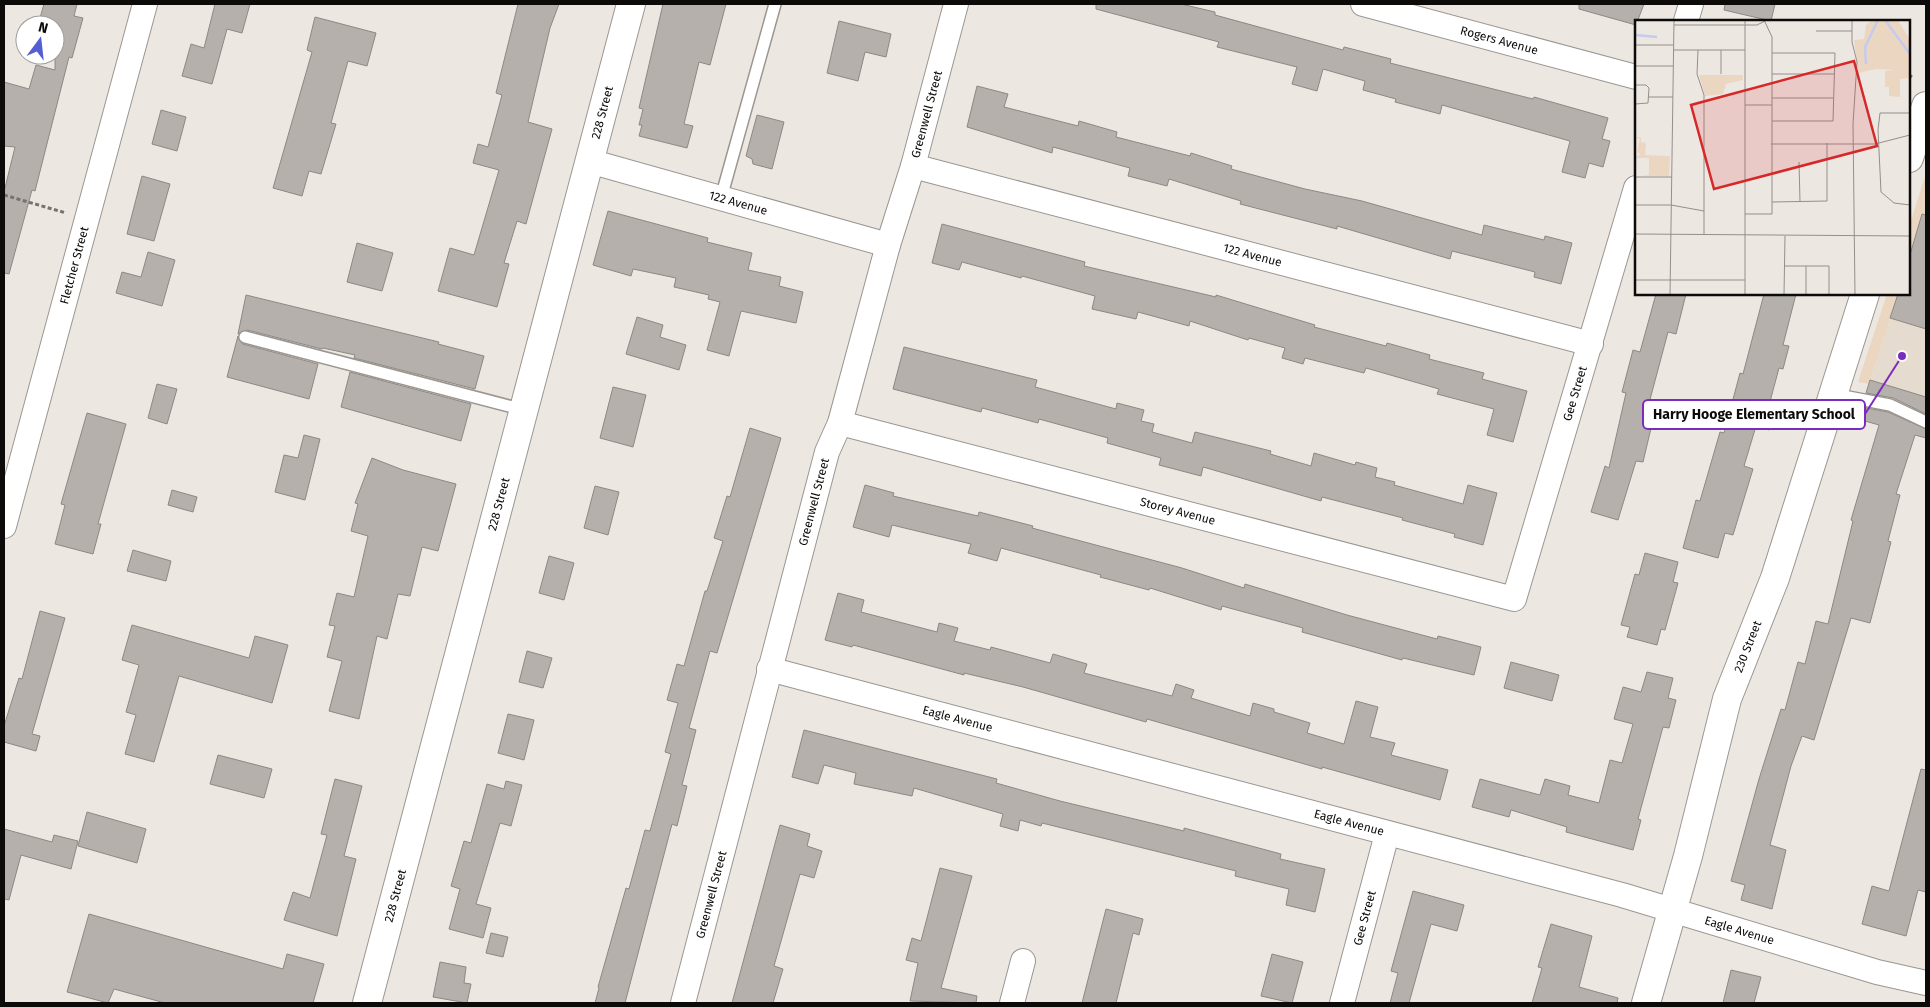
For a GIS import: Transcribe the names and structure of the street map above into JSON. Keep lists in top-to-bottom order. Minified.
{"streets":{"street":["Rogers Avenue","228 Street","Greenwell Street","122 Avenue","Fletcher Street","Gee Street","Storey Avenue","230 Street","Eagle Avenue"]},"crossings":[["228 Street","122 Avenue"],["Greenwell Street","122 Avenue"],["Greenwell Street","Storey Avenue"],["Greenwell Street","Eagle Avenue"],["122 Avenue","Gee Street"],["Gee Street","Storey Avenue"],["Gee Street","Eagle Avenue"],["230 Street","Eagle Avenue"]],"places":["Harry Hooge Elementary School"],"north":"top"}
